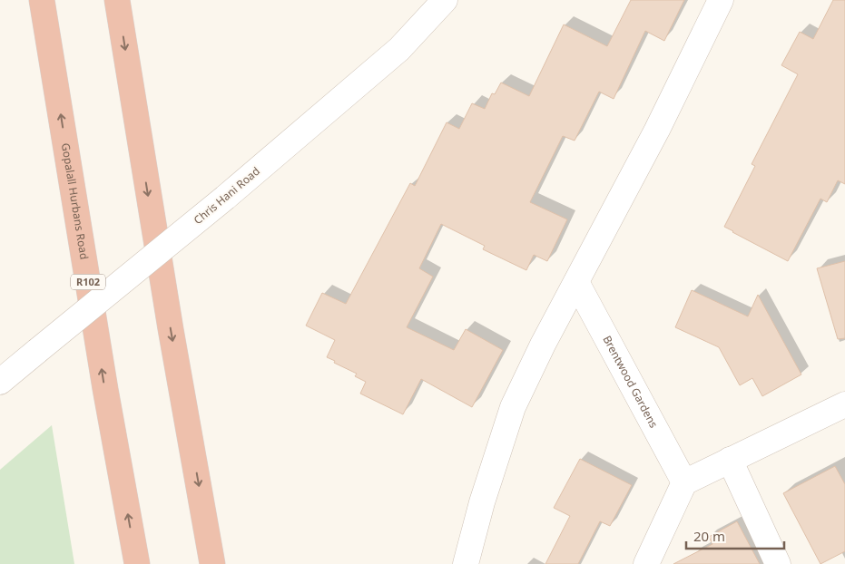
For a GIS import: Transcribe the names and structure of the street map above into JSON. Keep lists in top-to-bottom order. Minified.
{"streets":{"highway":["Gopalall Hurbans Road","R102"],"street":["Chris Hani Road","Brentwood Gardens"]},"scale_bar":"20 m"}
